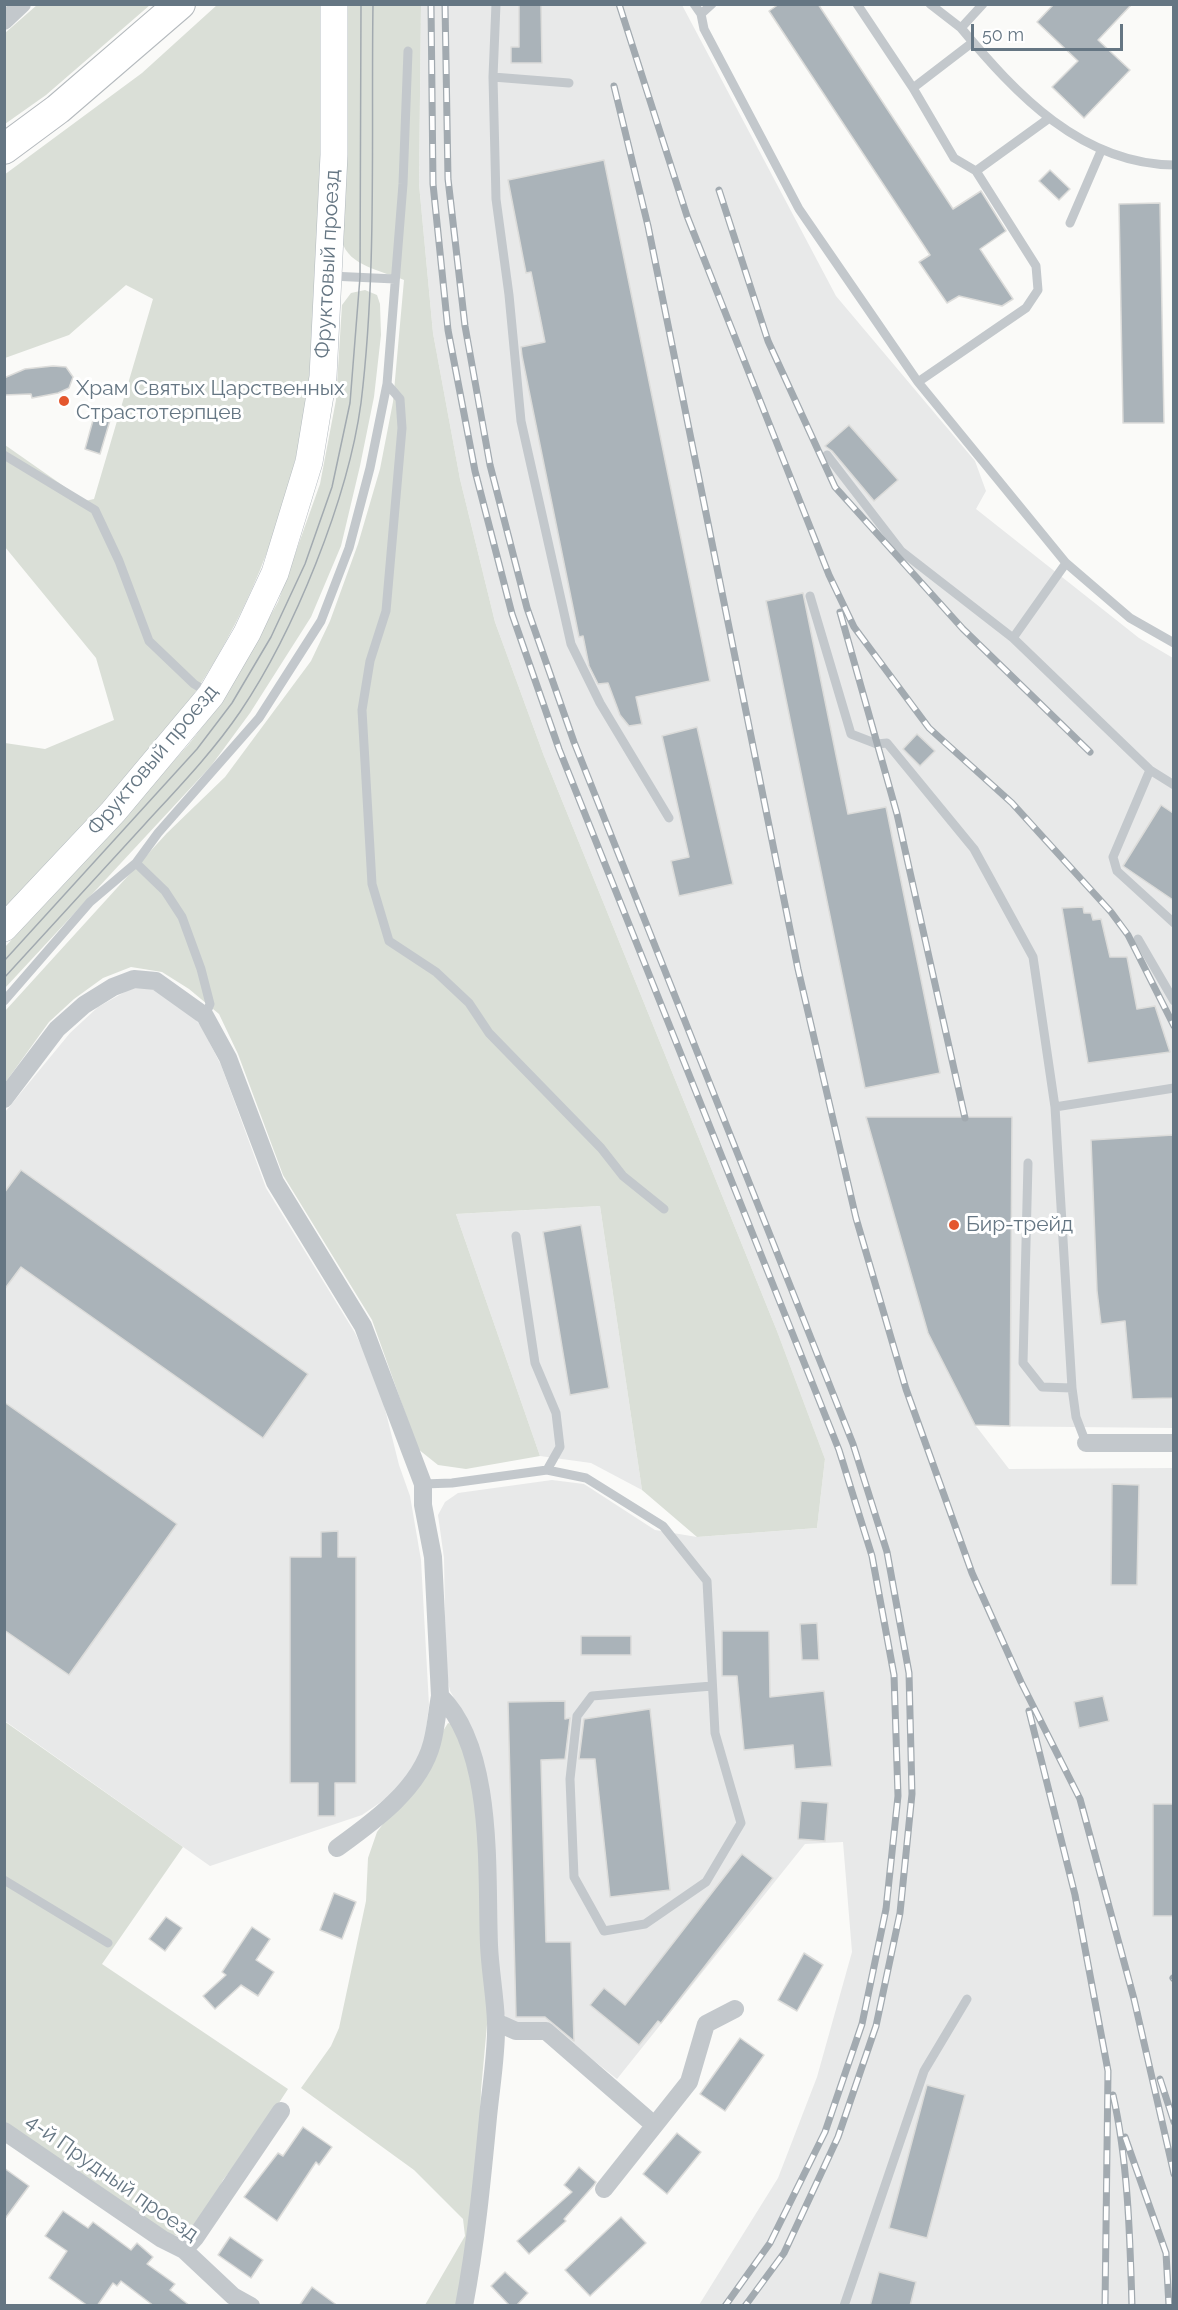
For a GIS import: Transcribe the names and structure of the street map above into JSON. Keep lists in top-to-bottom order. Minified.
{"streets":{"street":["Фруктовый проезд","4-й Прудный проезд"]},"places":["Храм Святых Царственных Страстотерпцев","Бир-трейд"],"scale_bar":"50 m"}
